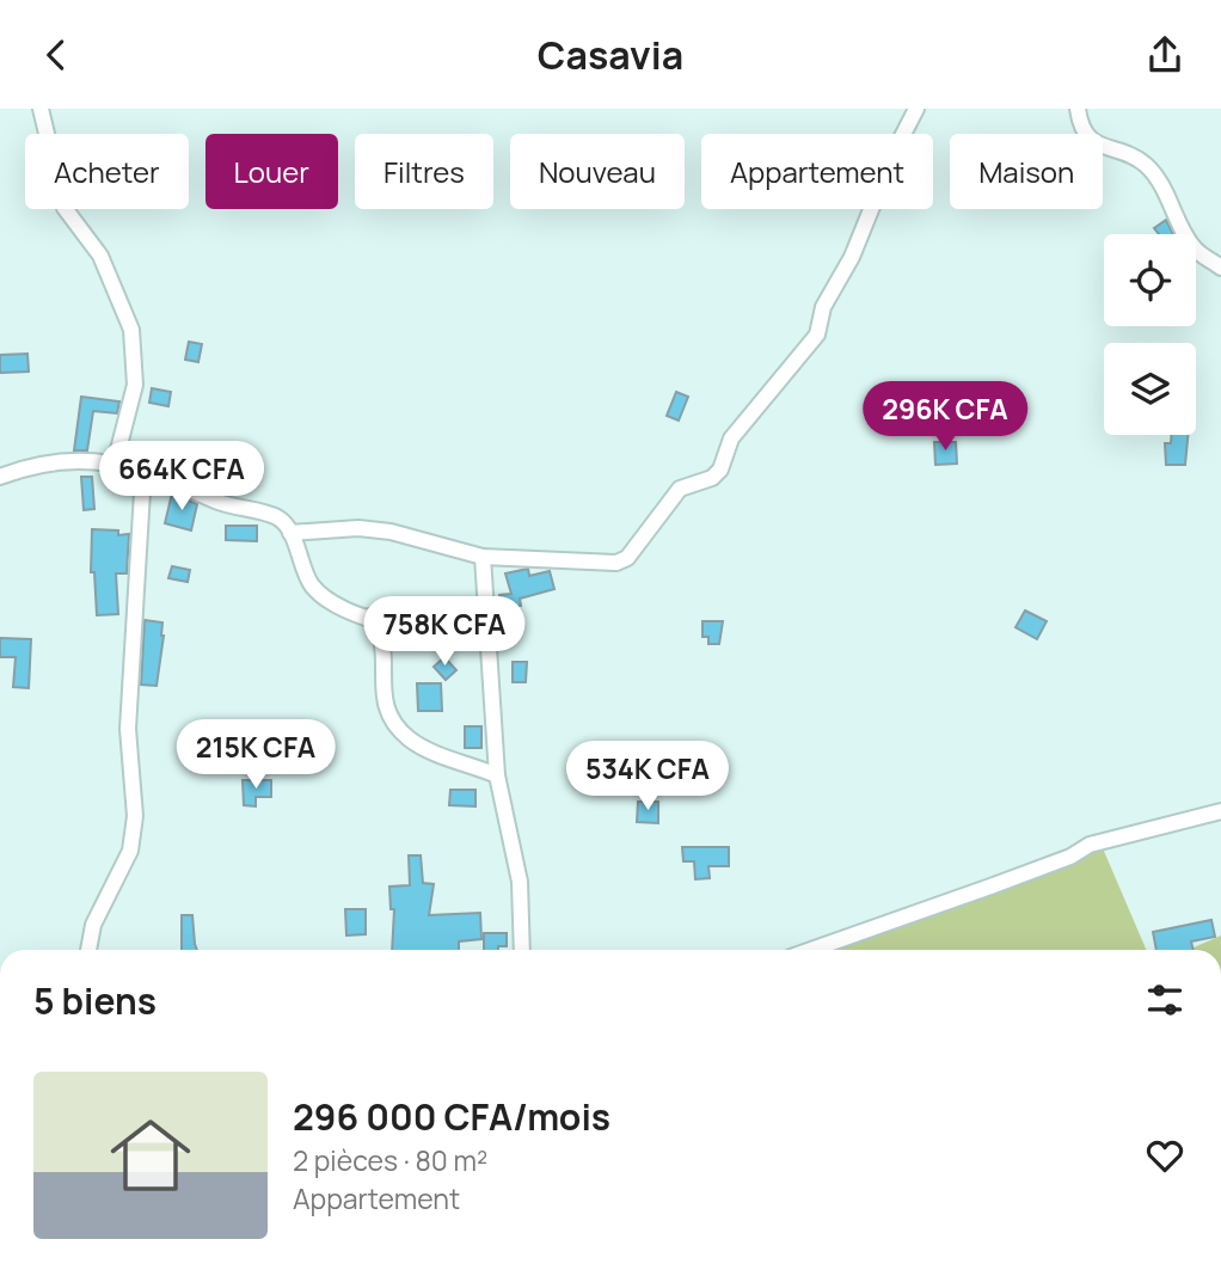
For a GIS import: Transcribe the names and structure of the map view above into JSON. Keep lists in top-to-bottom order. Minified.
{"page":{"header":"Casavia","chip":["Acheter","Louer","Filtres","Nouveau","Appartement","Maison"],"price":["296K CFA","664K CFA","758K CFA","215K CFA","534K CFA"],"heading":"5 biens","list":[{"name":"296 000 CFA/mois","note":"2 pièces · 80 m² · Appartement"}]}}
